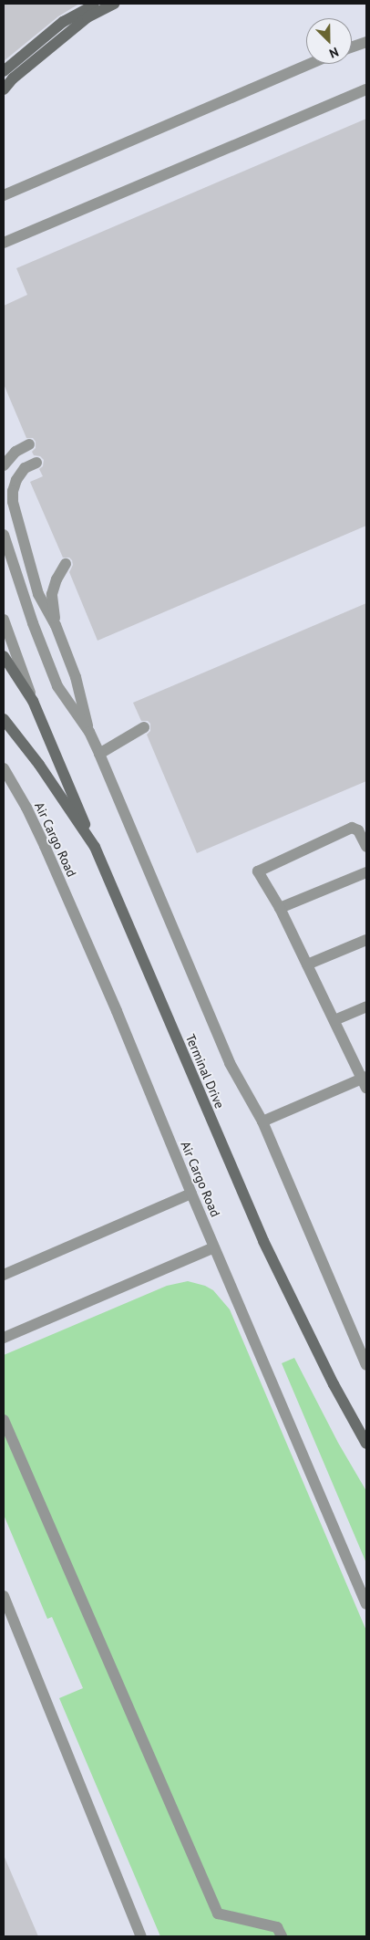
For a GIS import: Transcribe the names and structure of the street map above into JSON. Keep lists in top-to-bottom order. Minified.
{"streets":{"main road":["Terminal Drive"],"street":["Air Cargo Road"]},"north":"bottom right"}
